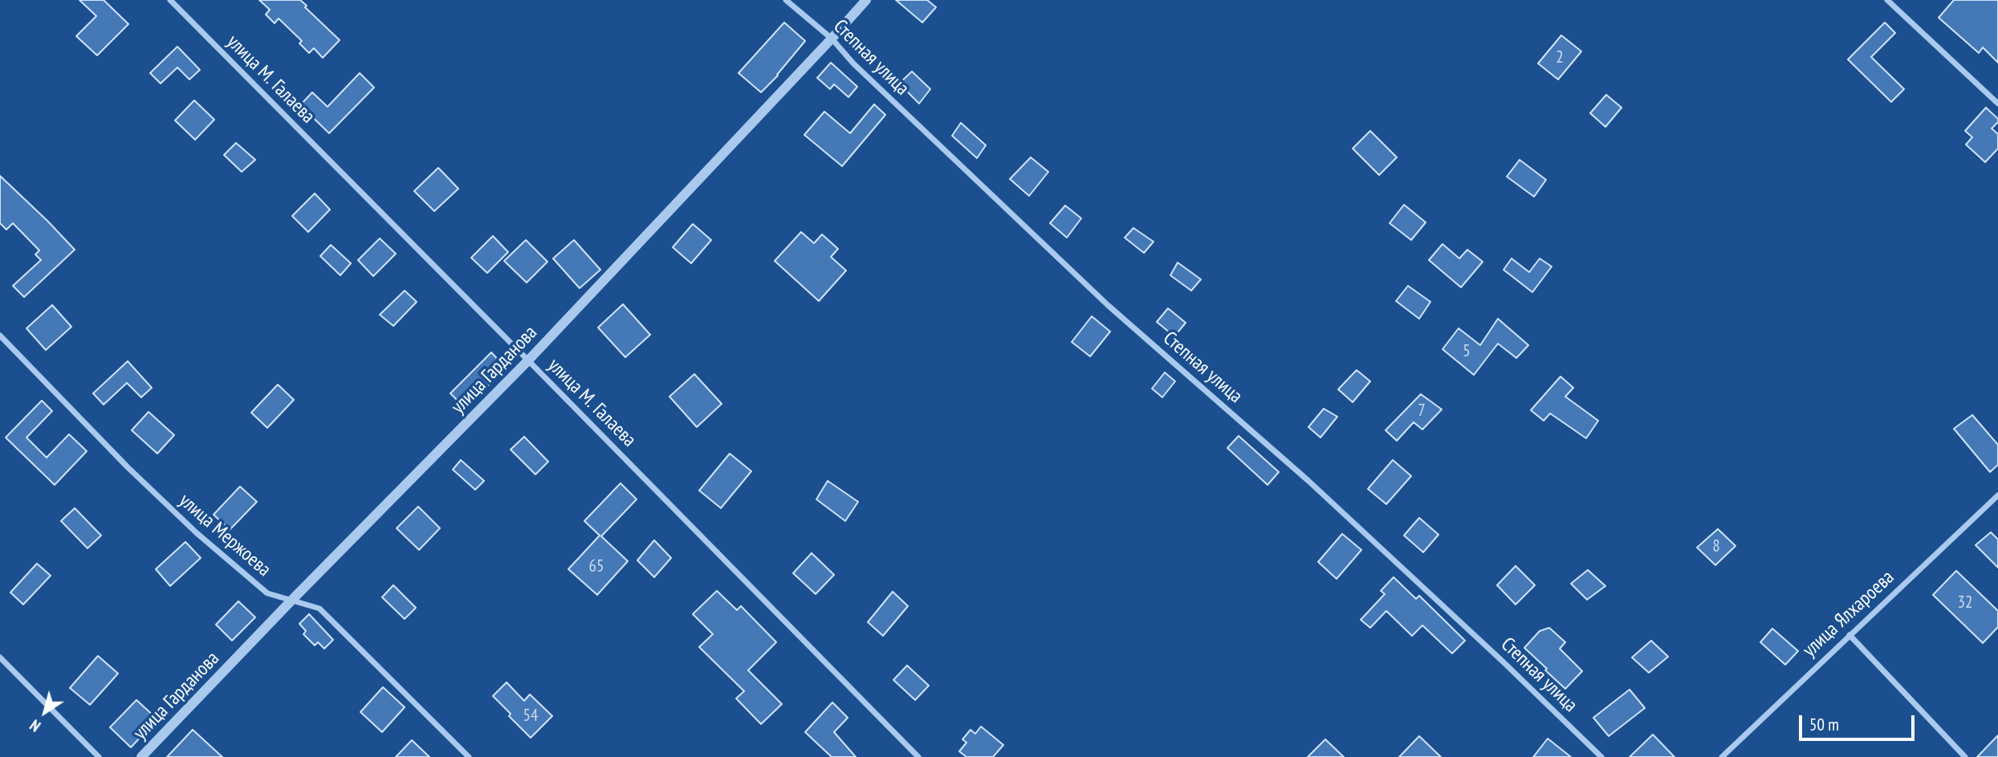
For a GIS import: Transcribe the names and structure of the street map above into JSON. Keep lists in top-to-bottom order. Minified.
{"streets":{"street":["Степная улица","улица М. Галаева","улица Гарданова","улица Мержоева","улица Ялхароева"]},"crossings":[["Степная улица","улица Гарданова"],["улица М. Галаева","улица Гарданова"],["улица Гарданова","улица Мержоева"]],"house_numbers":["2","5","7","8","65","32","54"],"scale_bar":"50 m","north":"bottom left"}
